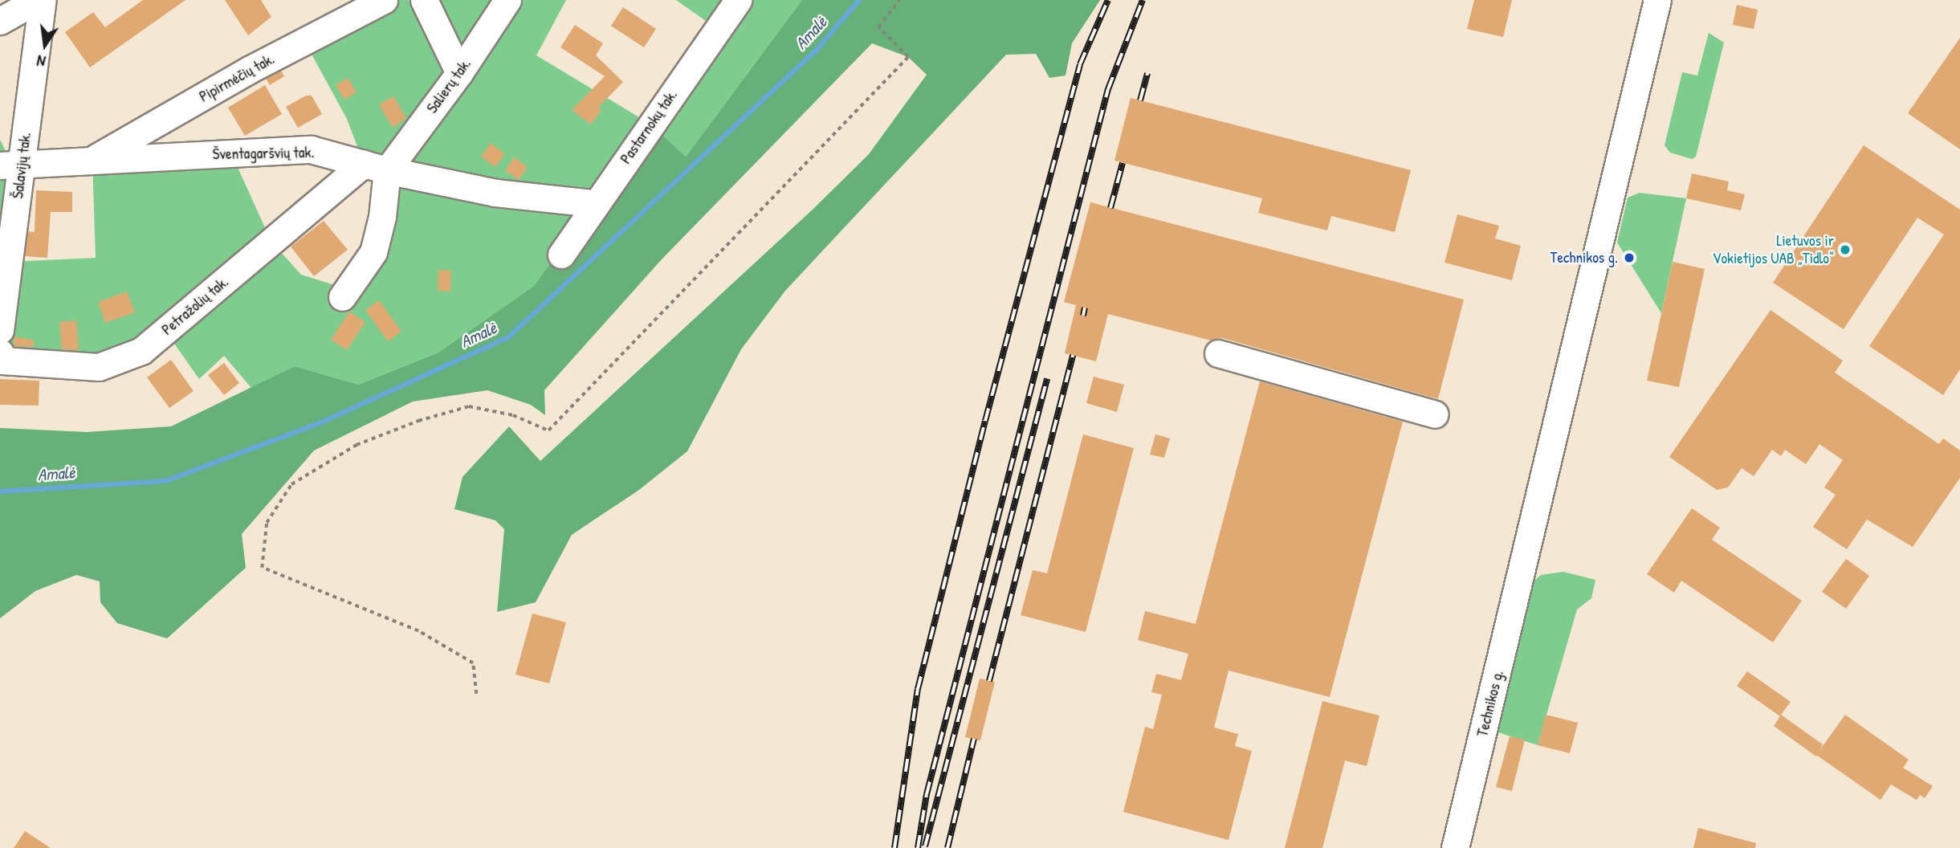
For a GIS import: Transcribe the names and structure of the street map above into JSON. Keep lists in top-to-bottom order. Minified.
{"streets":{"street":["Pipirmėčių tak.","Salierų tak.","Pastarnokų tak.","Šventagaršvių tak.","Šalavijų tak.","Petražolių tak.","Technikos g."]},"crossings":[["Pipirmėčių tak.","Šventagaršvių tak."],["Salierų tak.","Šventagaršvių tak."],["Salierų tak.","Petražolių tak."],["Pastarnokų tak.","Šventagaršvių tak."],["Šventagaršvių tak.","Šalavijų tak."],["Šventagaršvių tak.","Petražolių tak."]],"water":["Amalė"],"places":["Lietuvos ir Vokietijos UAB „Tidlo“","Technikos g."],"north":"bottom"}
